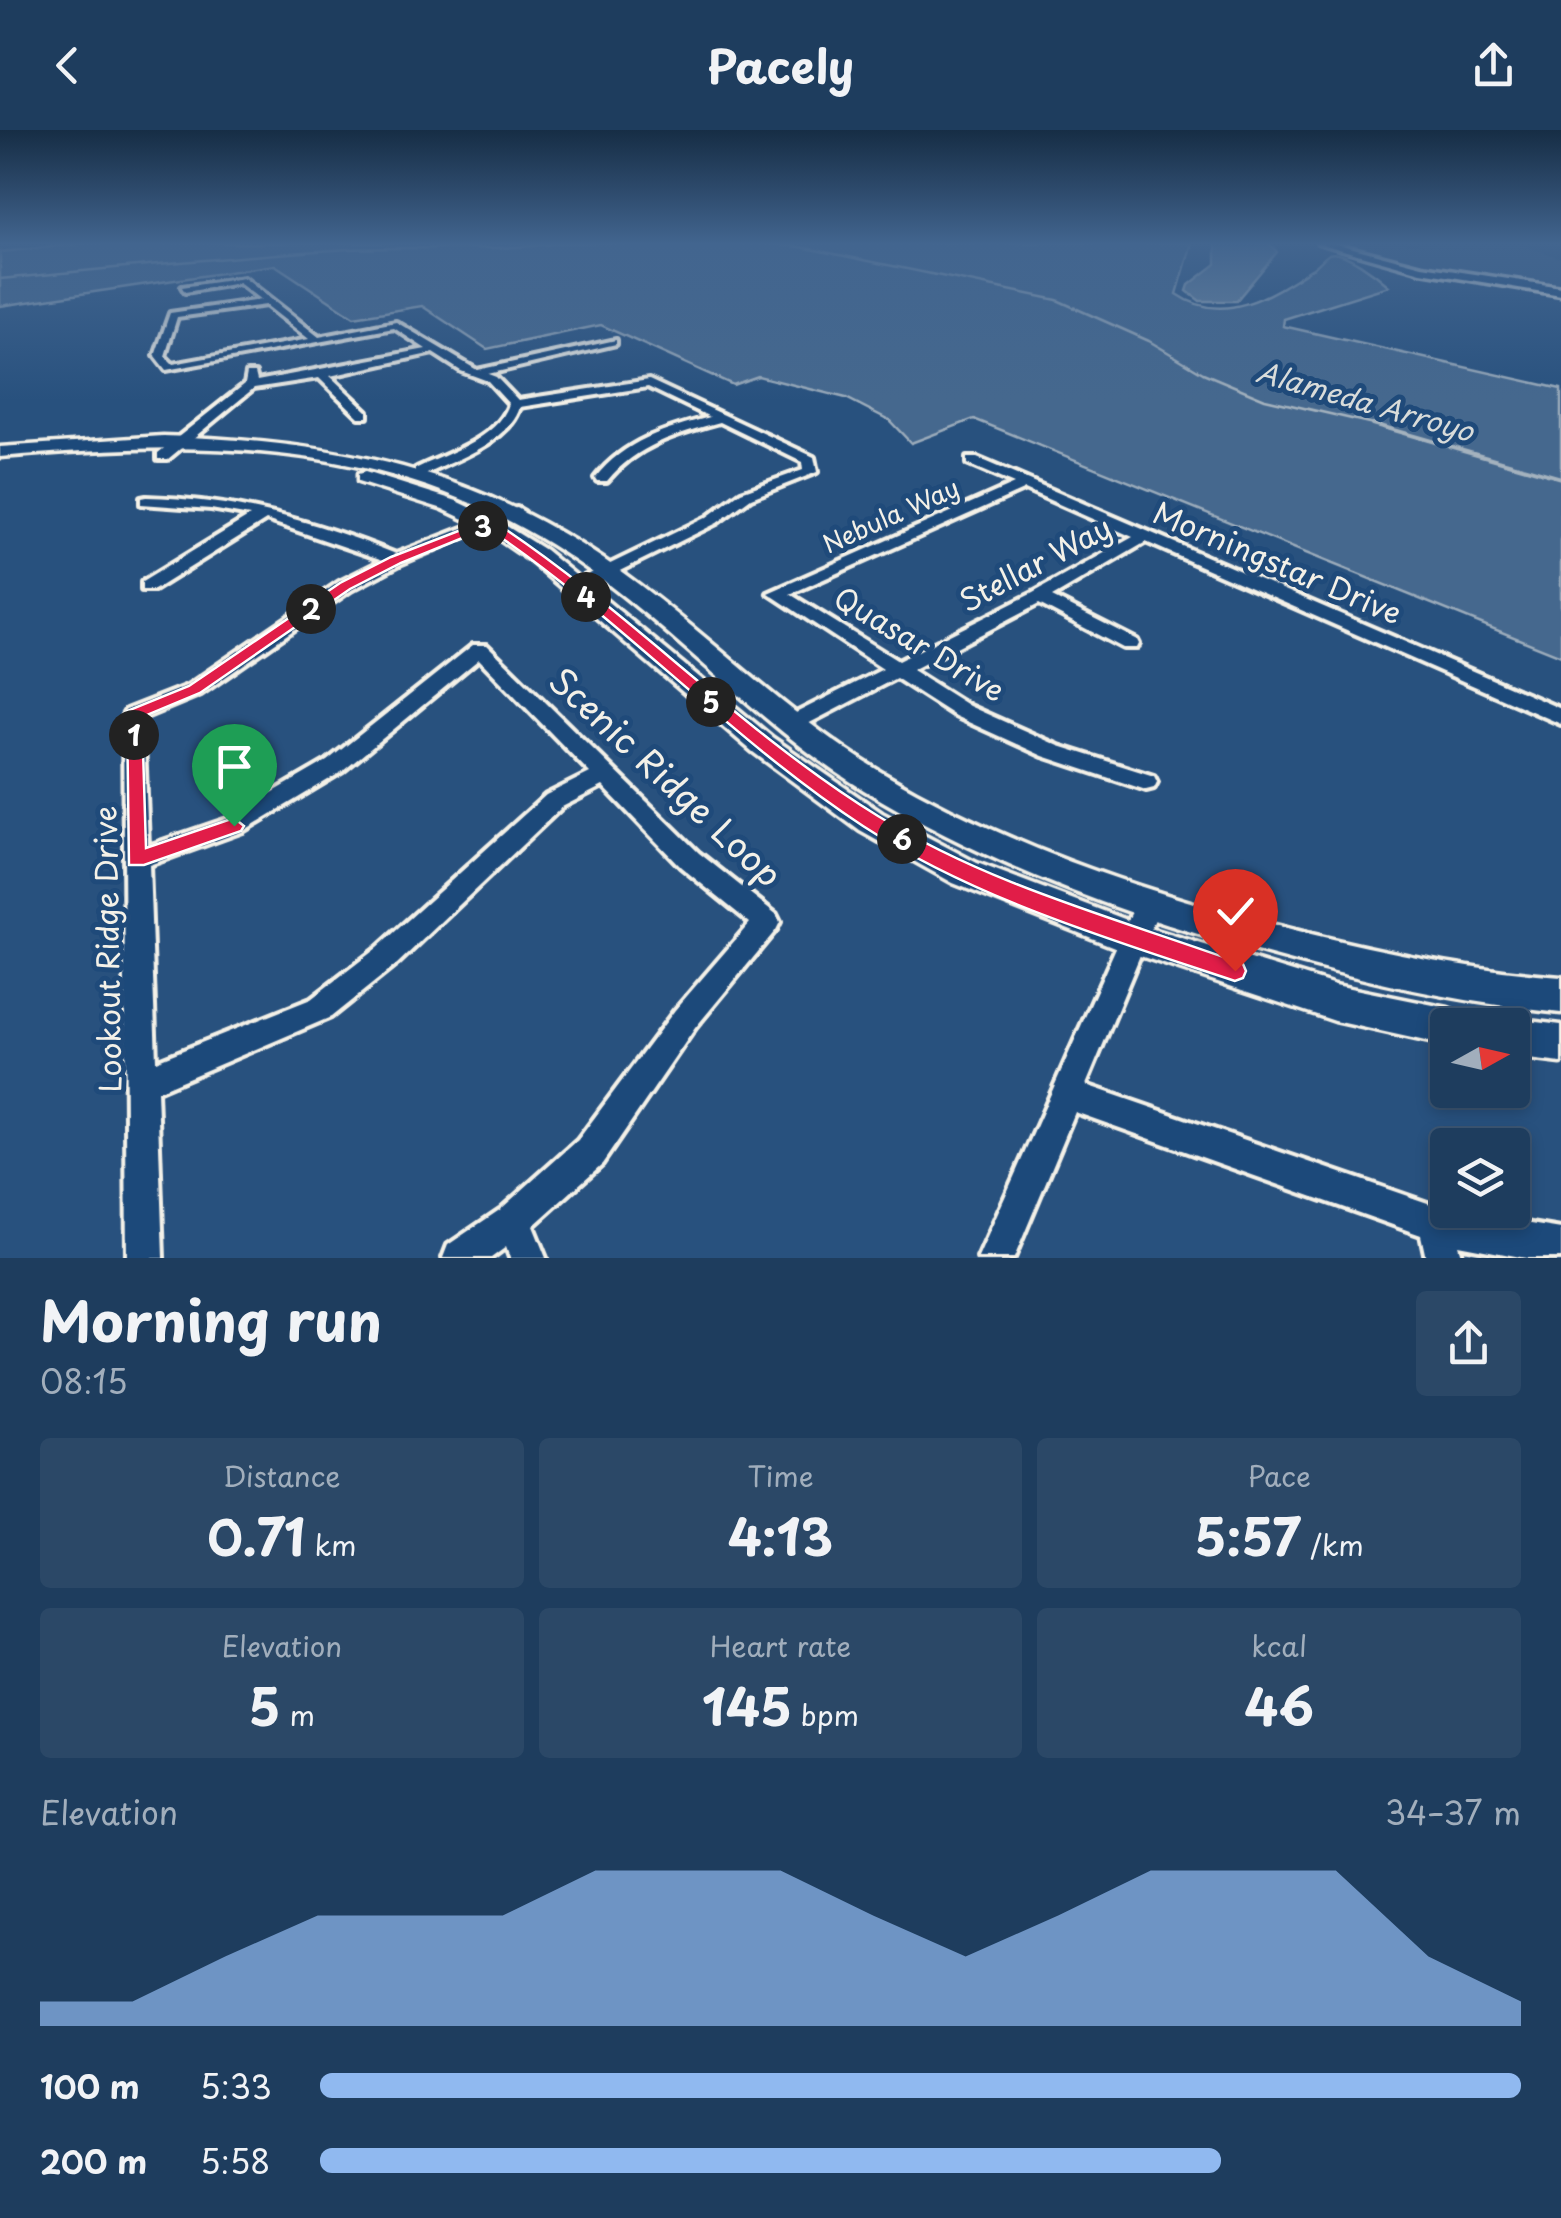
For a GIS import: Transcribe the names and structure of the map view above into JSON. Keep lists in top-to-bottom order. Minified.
{"streets":{"street":["Nebula Way","Morningstar Drive","Stellar Way","Quasar Drive","Scenic Ridge Loop","Lookout Ridge Drive"]},"crossings":[["Nebula Way","Morningstar Drive"],["Nebula Way","Quasar Drive"],["Morningstar Drive","Stellar Way"],["Stellar Way","Quasar Drive"],["Scenic Ridge Loop","Lookout Ridge Drive"]],"water":["Alameda Arroyo"],"north":"right","page":{"header":"Pacely","pins":["3","4","2","5","1","6"],"heading":["Morning run","08:15"],"stats":[["Distance","0.71 km"],["Time","4:13"],["Pace","5:57 /km"],["Elevation","5 m"],["Heart rate","145 bpm"],["kcal","46"]],"chart":["Elevation","34–37 m"],"list":[{"name":"100 m","note":"5:33"},{"name":"200 m","note":"5:58"}]}}
